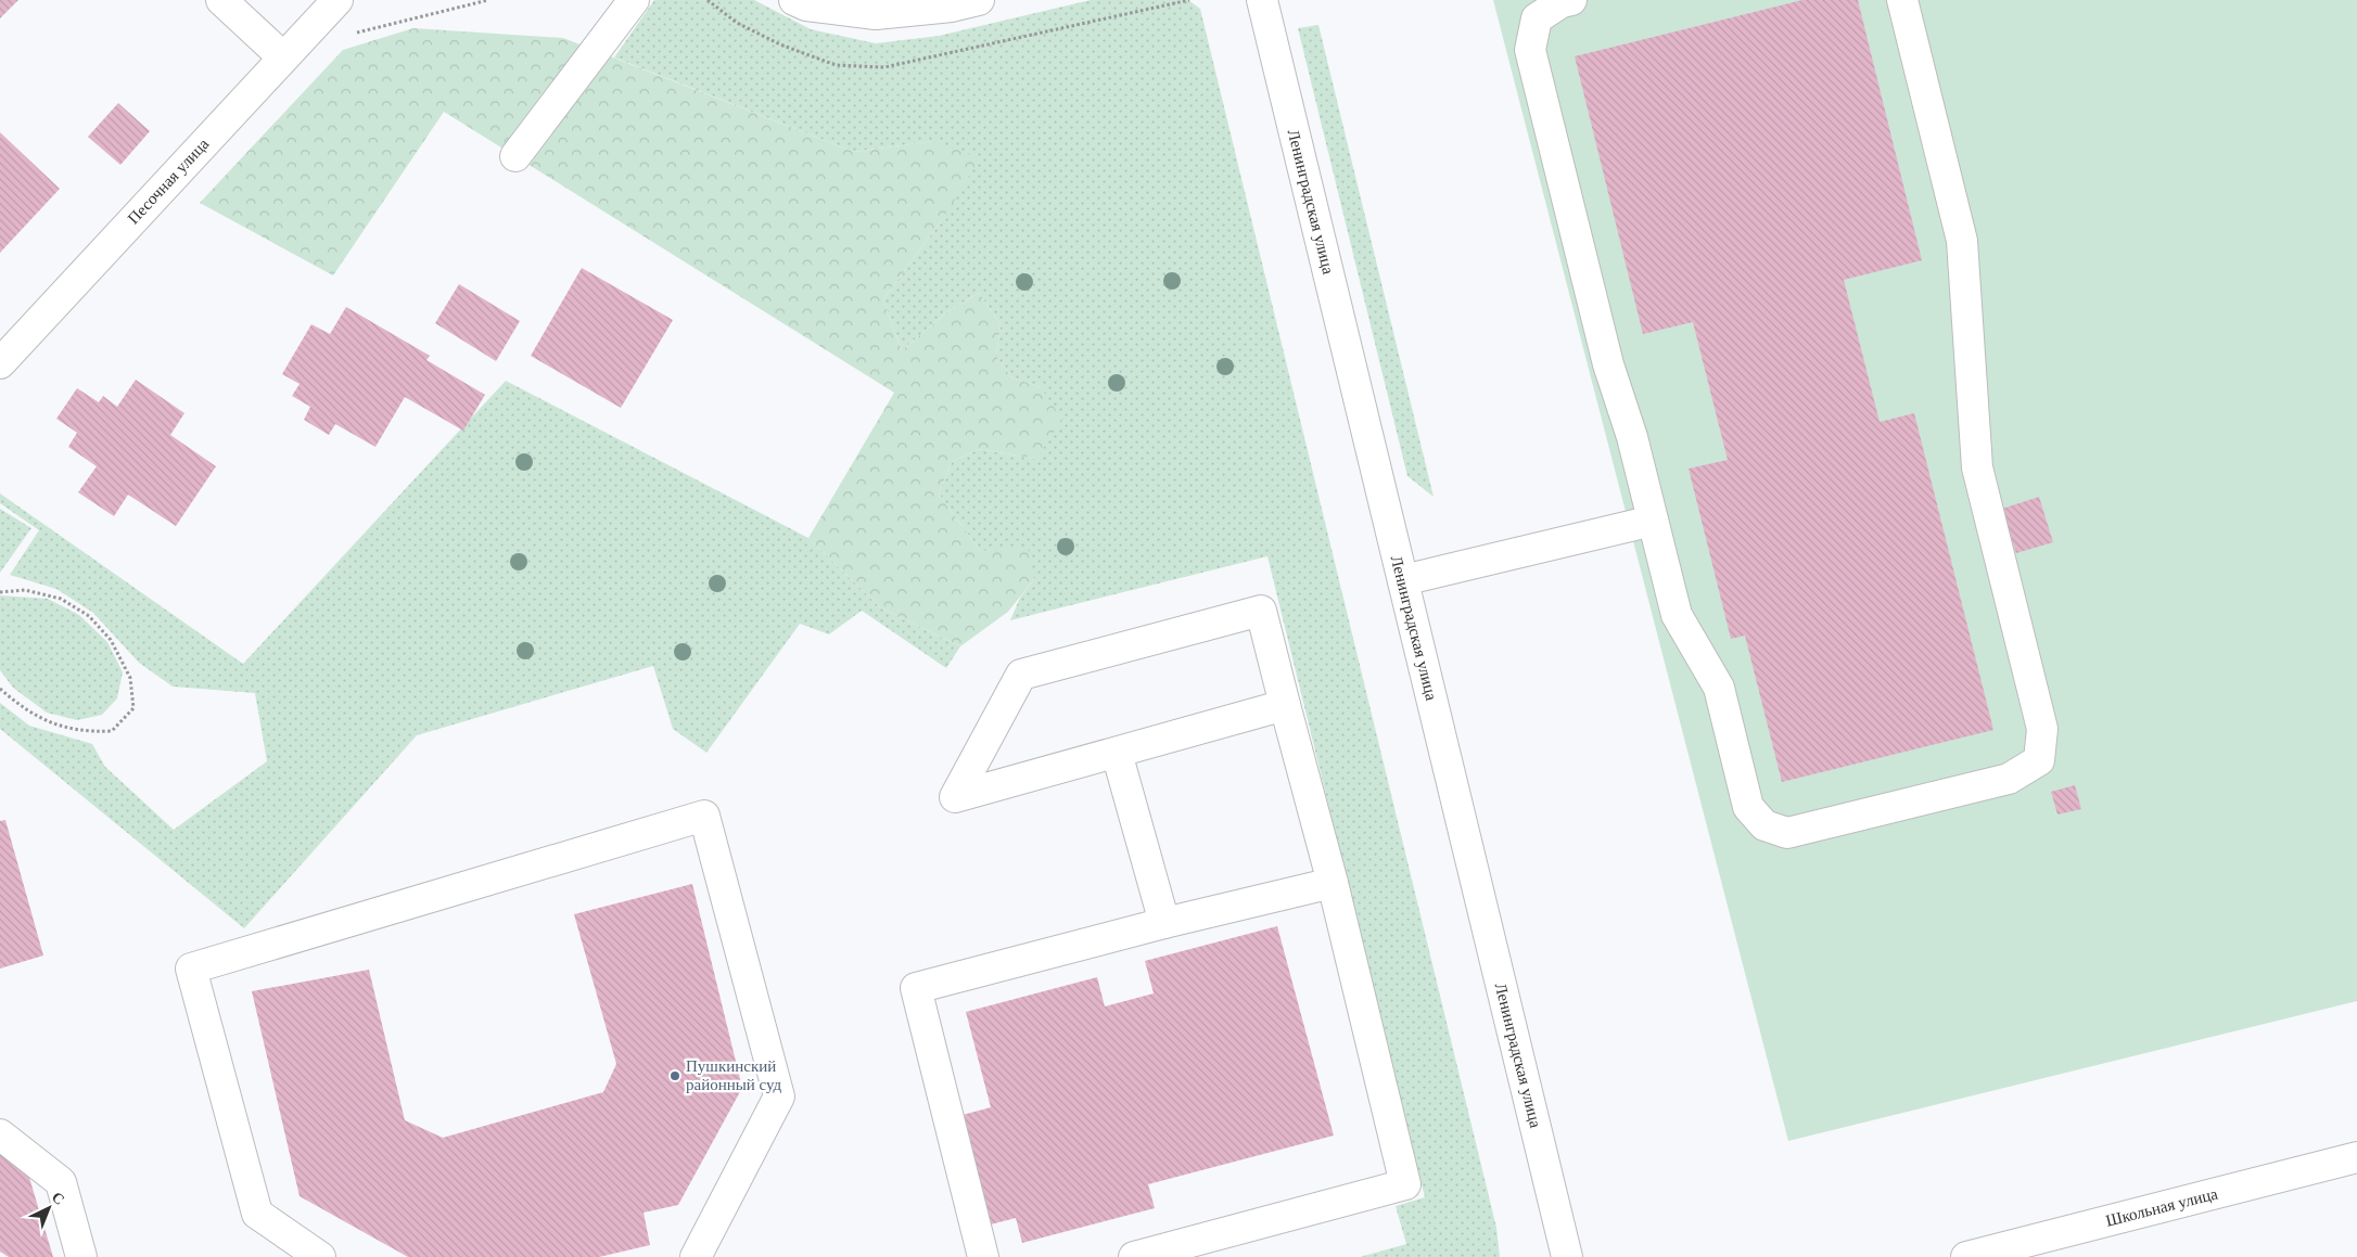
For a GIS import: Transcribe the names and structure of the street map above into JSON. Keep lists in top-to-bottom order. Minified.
{"streets":{"street":["Песочная улица","Ленинградская улица","Школьная улица"]},"places":["Пушкинский районный суд"],"north":"top right"}
